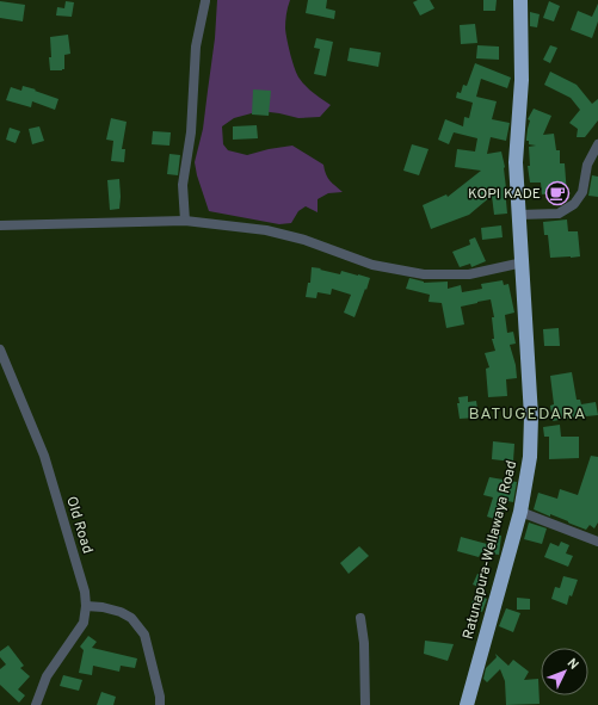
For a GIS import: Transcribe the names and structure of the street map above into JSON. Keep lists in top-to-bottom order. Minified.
{"streets":{"highway":["Ratunapura-Wellawaya Road"],"street":["Old Road"]},"districts":["BATUGEDARA"],"places":{"cafe":["KOPI KADE"]},"north":"top right"}
